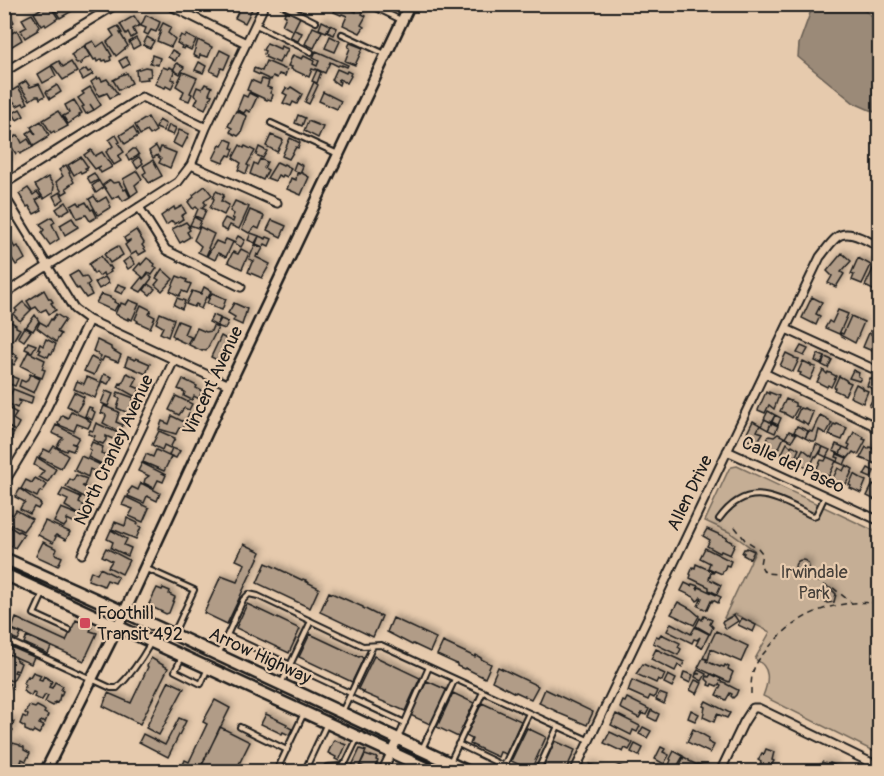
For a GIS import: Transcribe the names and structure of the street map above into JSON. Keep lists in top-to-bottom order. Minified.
{"streets":{"main road":["Arrow Highway"],"street":["Vincent Avenue","North Cranley Avenue","Calle del Paseo","Allen Drive"]},"crossings":[["Vincent Avenue","Arrow Highway"],["Calle del Paseo","Allen Drive"]],"parks":["Irwindale Park"],"places":{"transit":["Foothill Transit 492"]}}
